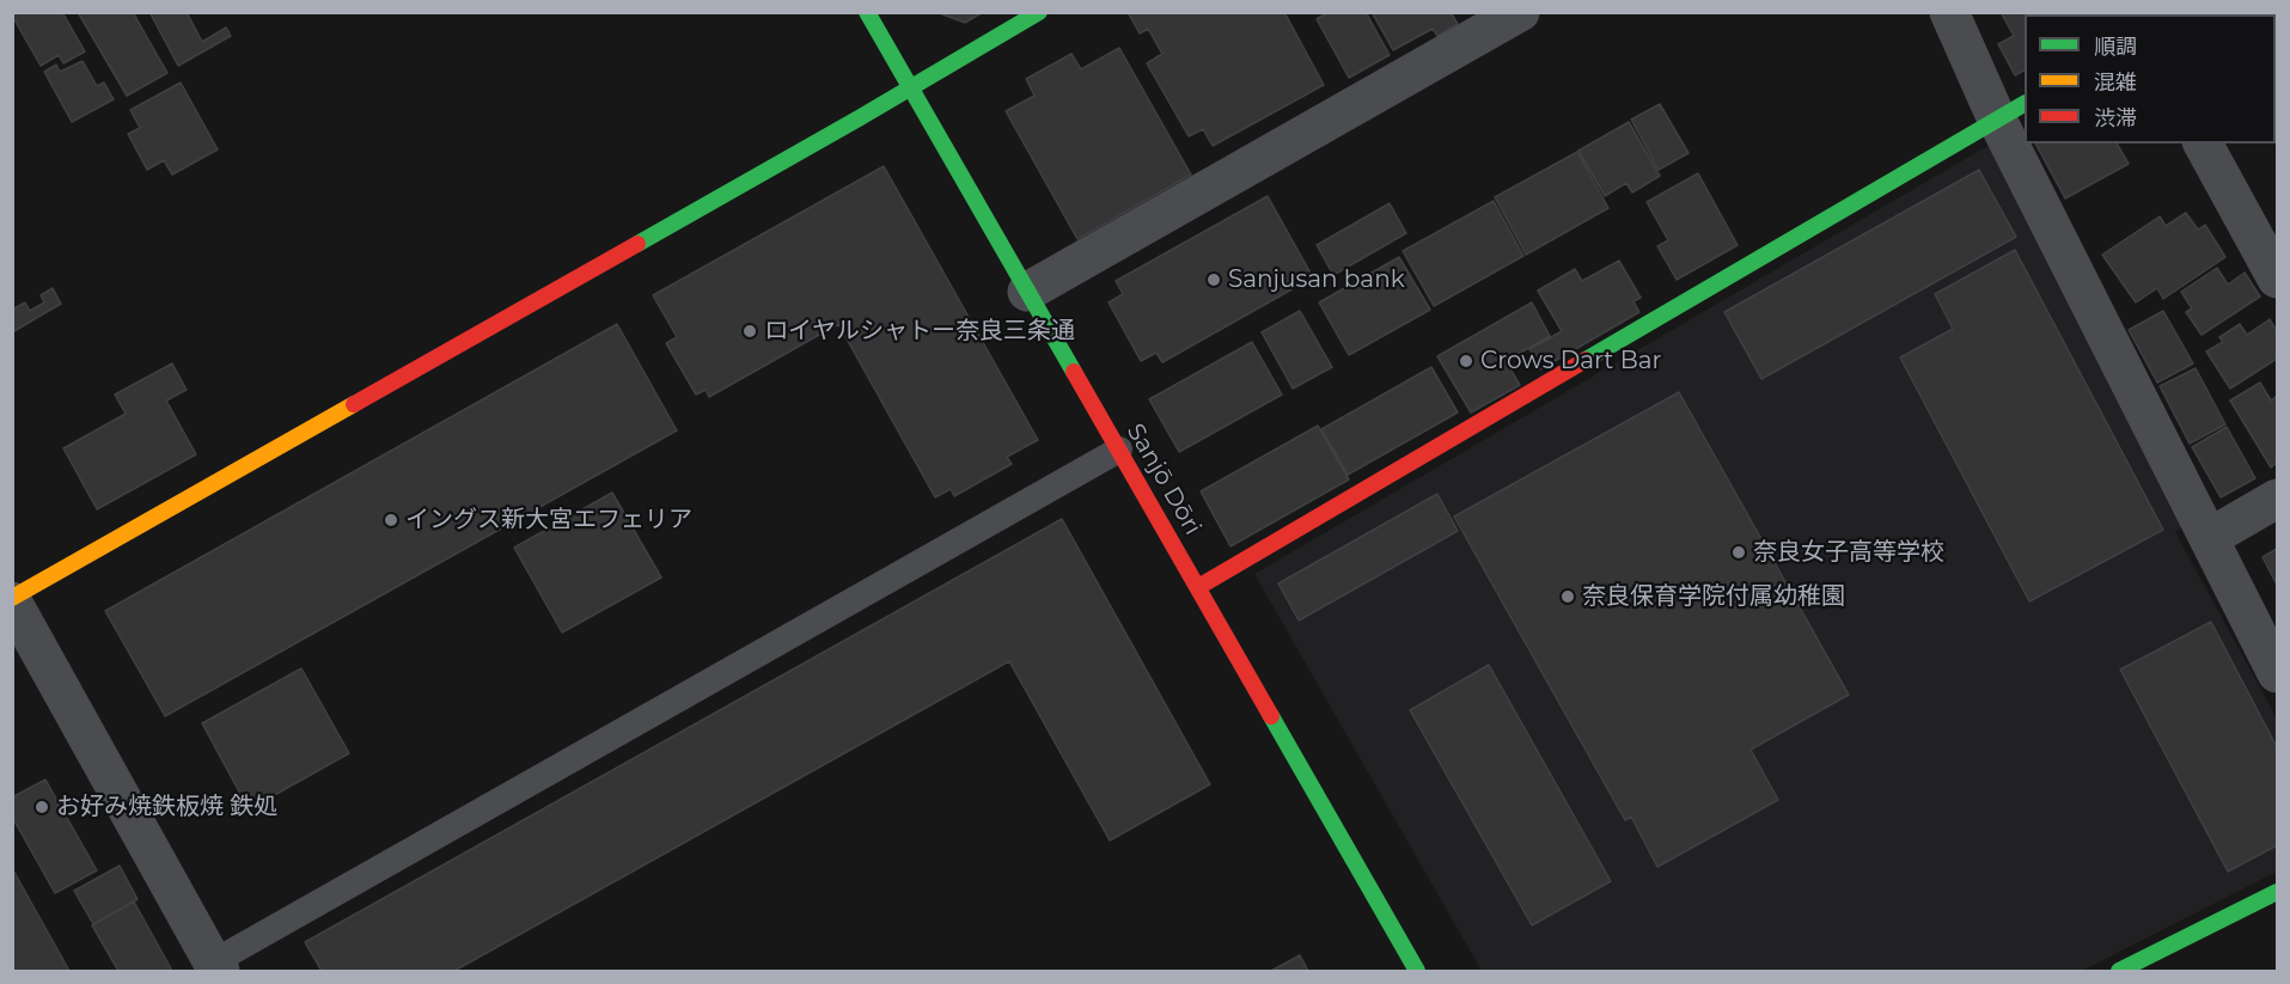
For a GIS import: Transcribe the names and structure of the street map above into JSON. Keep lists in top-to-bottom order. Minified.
{"streets":{"street":["Sanjō Dōri"]},"places":["Sanjusan bank","ロイヤルシャトー奈良三条通","Crows Dart Bar","イングス新大宮エフェリア","奈良女子高等学校","奈良保育学院付属幼稚園","お好み焼鉄板焼 鉄処"],"legend":["順調","混雑","渋滞"]}
